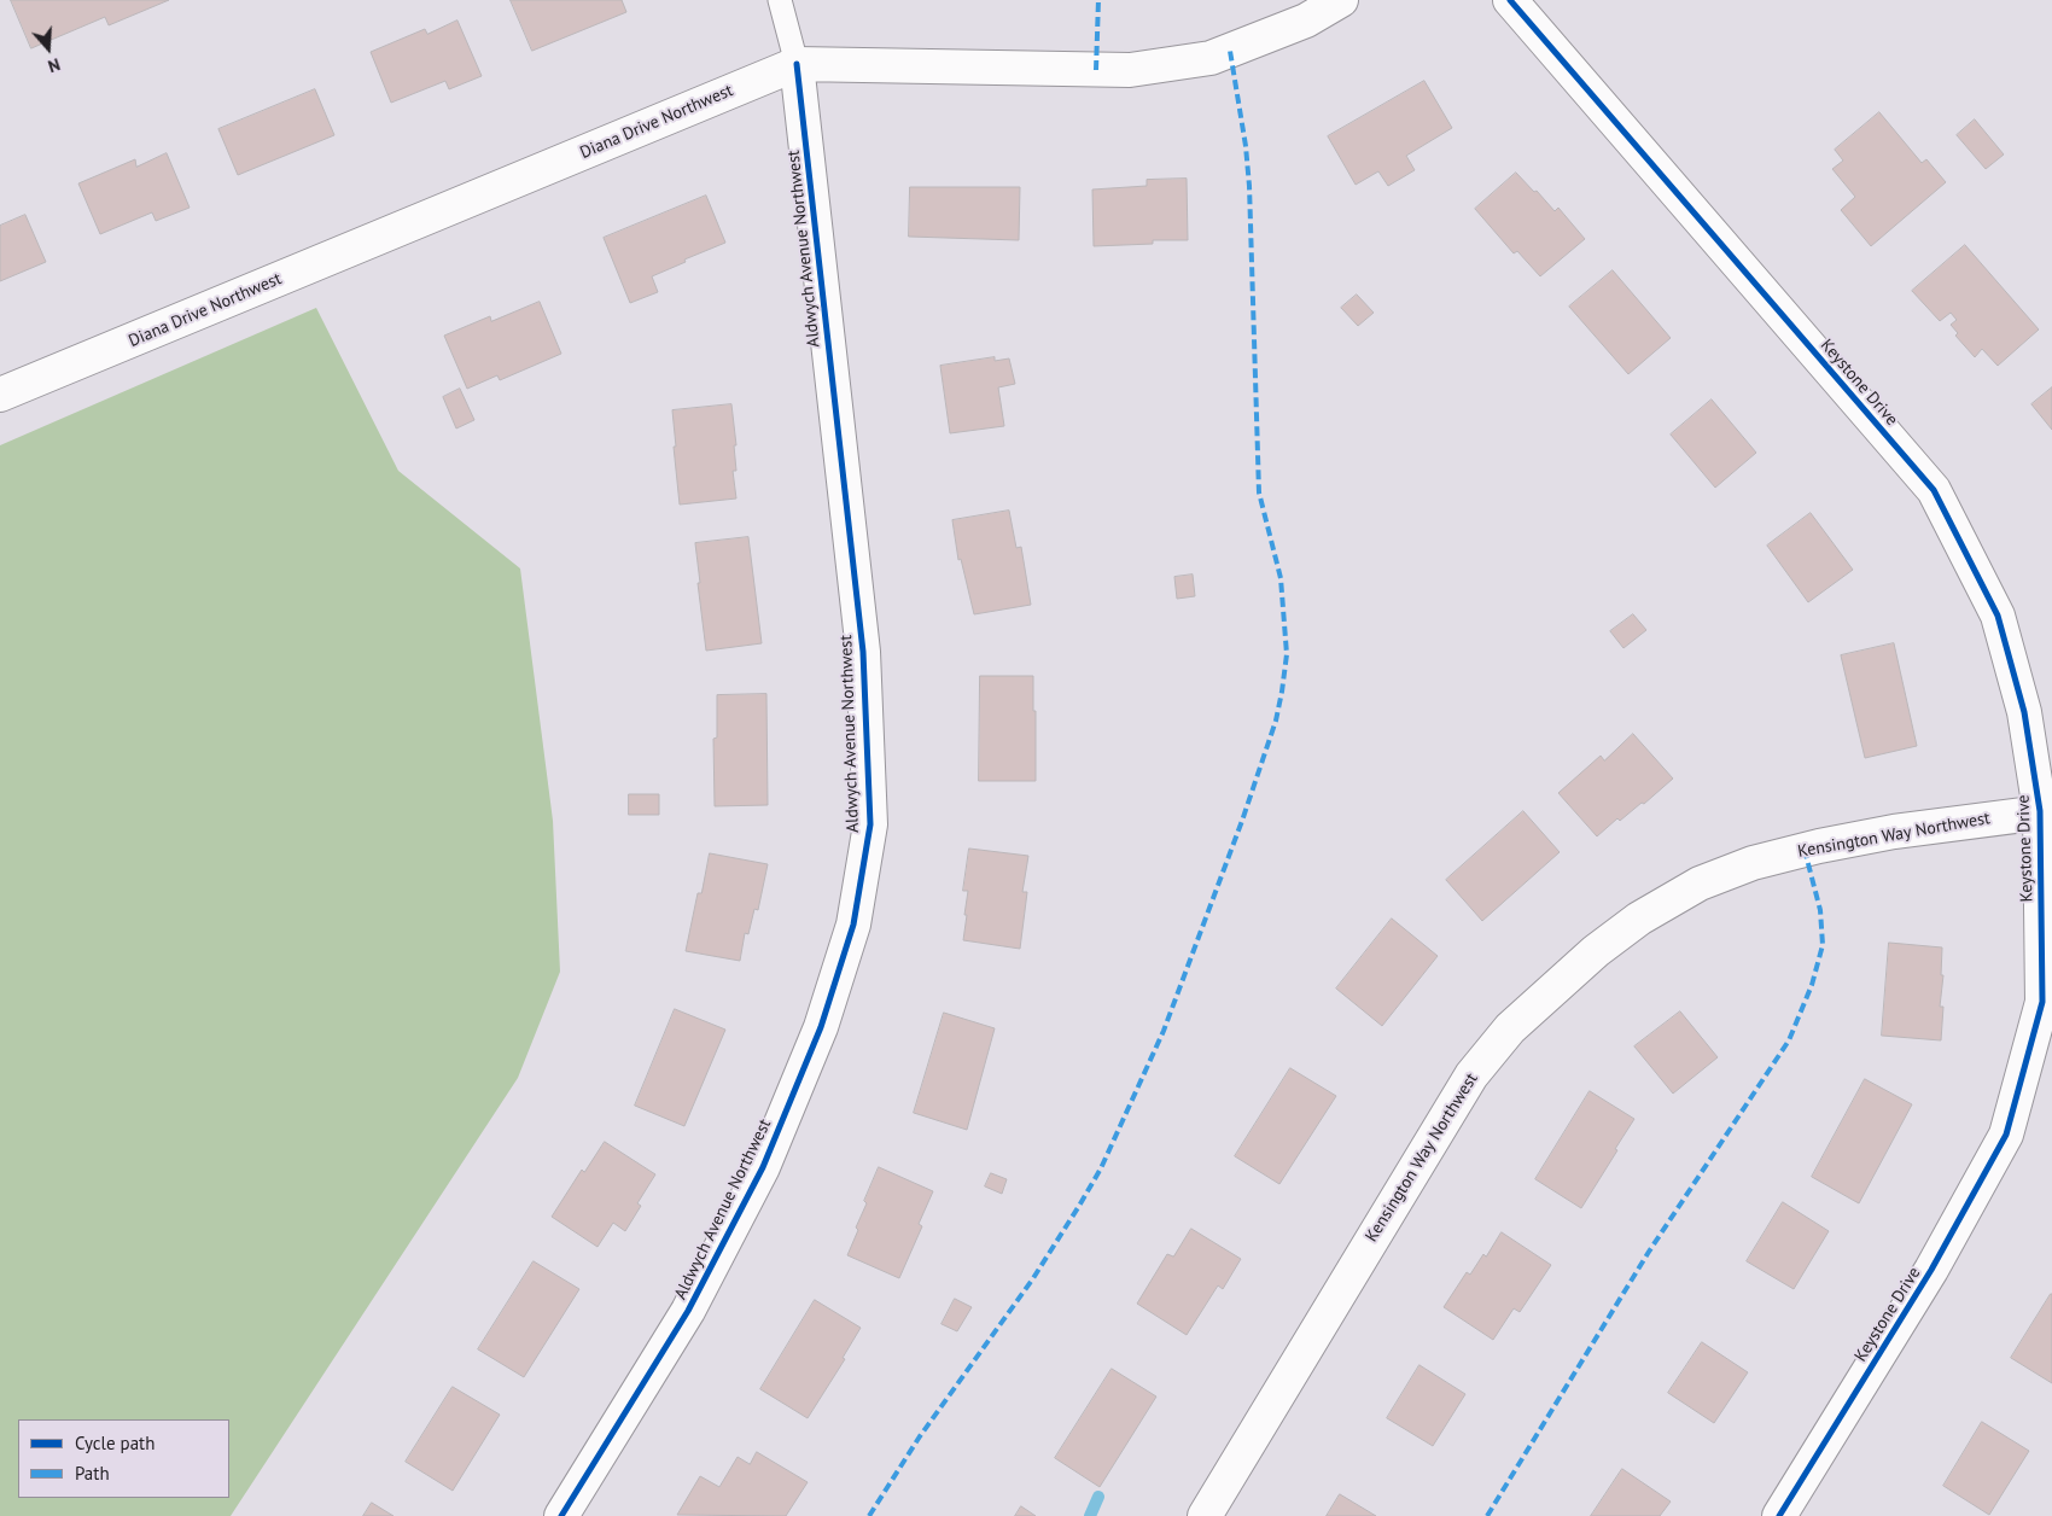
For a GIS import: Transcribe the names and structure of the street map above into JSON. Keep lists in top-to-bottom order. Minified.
{"streets":{"street":["Diana Drive Northwest","Aldwych Avenue Northwest","Keystone Drive","Kensington Way Northwest"]},"crossings":[["Diana Drive Northwest","Aldwych Avenue Northwest"],["Keystone Drive","Kensington Way Northwest"]],"legend":["Cycle path","Path"],"north":"bottom"}
